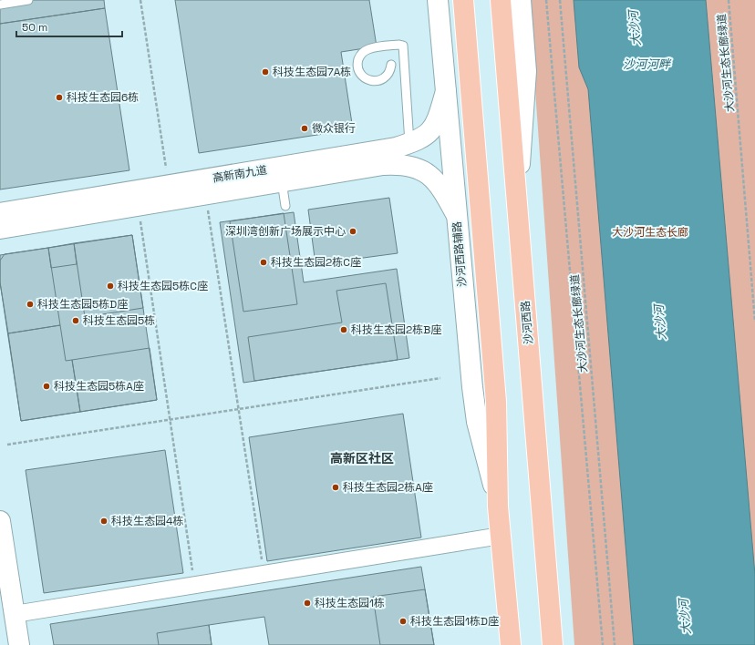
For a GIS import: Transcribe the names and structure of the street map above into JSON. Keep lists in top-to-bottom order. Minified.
{"streets":{"main road":["沙河西路"],"street":["高新南九道","沙河西路辅路"],"path":["大沙河生态长廊绿道"]},"crossings":[["高新南九道","沙河西路辅路"]],"districts":["高新区社区"],"water":["大沙河","沙河河畔"],"parks":["大沙河生态长廊"],"places":["科技生态园7A栋","科技生态园6栋","微众银行","深圳湾创新广场展示中心","科技生态园2栋C座","科技生态园5栋C座","科技生态园5栋D座","科技生态园5栋","科技生态园2栋B座","科技生态园5栋A座","科技生态园2栋A座","科技生态园4栋","科技生态园1栋","科技生态园1栋D座"],"scale_bar":"50 m"}
